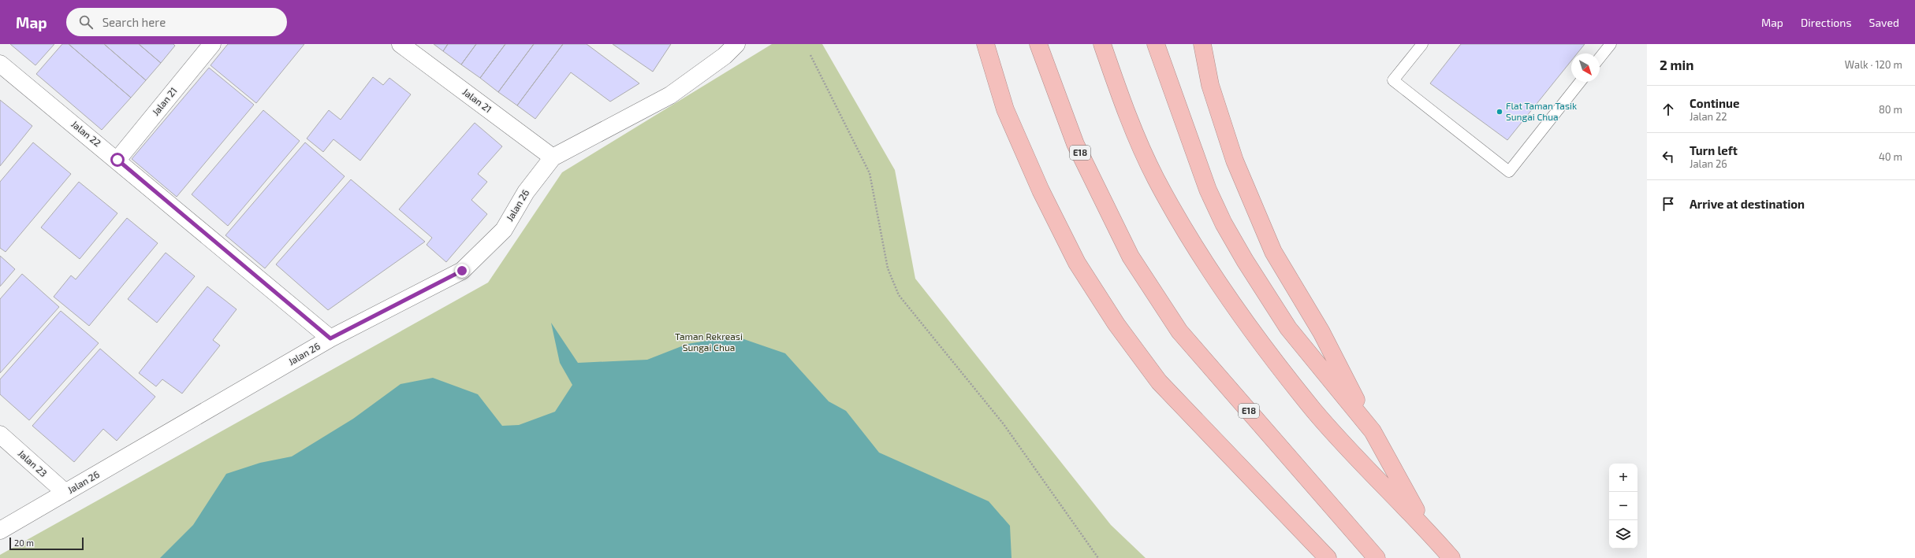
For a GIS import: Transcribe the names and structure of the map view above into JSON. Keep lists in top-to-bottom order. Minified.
{"streets":{"highway":["E18"],"street":["Jalan 21","Jalan 22","Jalan 26","Jalan 23"]},"crossings":[["Jalan 21","Jalan 22"],["Jalan 21","Jalan 26"],["Jalan 22","Jalan 26"],["Jalan 26","Jalan 23"]],"parks":["Taman Rekreasi Sungai Chua"],"places":["Flat Taman Tasik Sungai Chua"],"scale_bar":"20 m","north":"bottom right","page":{"header":"Map","search":"Search here","nav":["Map","Directions","Saved"],"heading":["2 min","Walk · 120 m"],"list":[["Continue","Jalan 22","80 m"],["Turn left","Jalan 26","40 m"],"Arrive at destination"],"map_buttons":["+","−"],"scale":"20 m"}}
